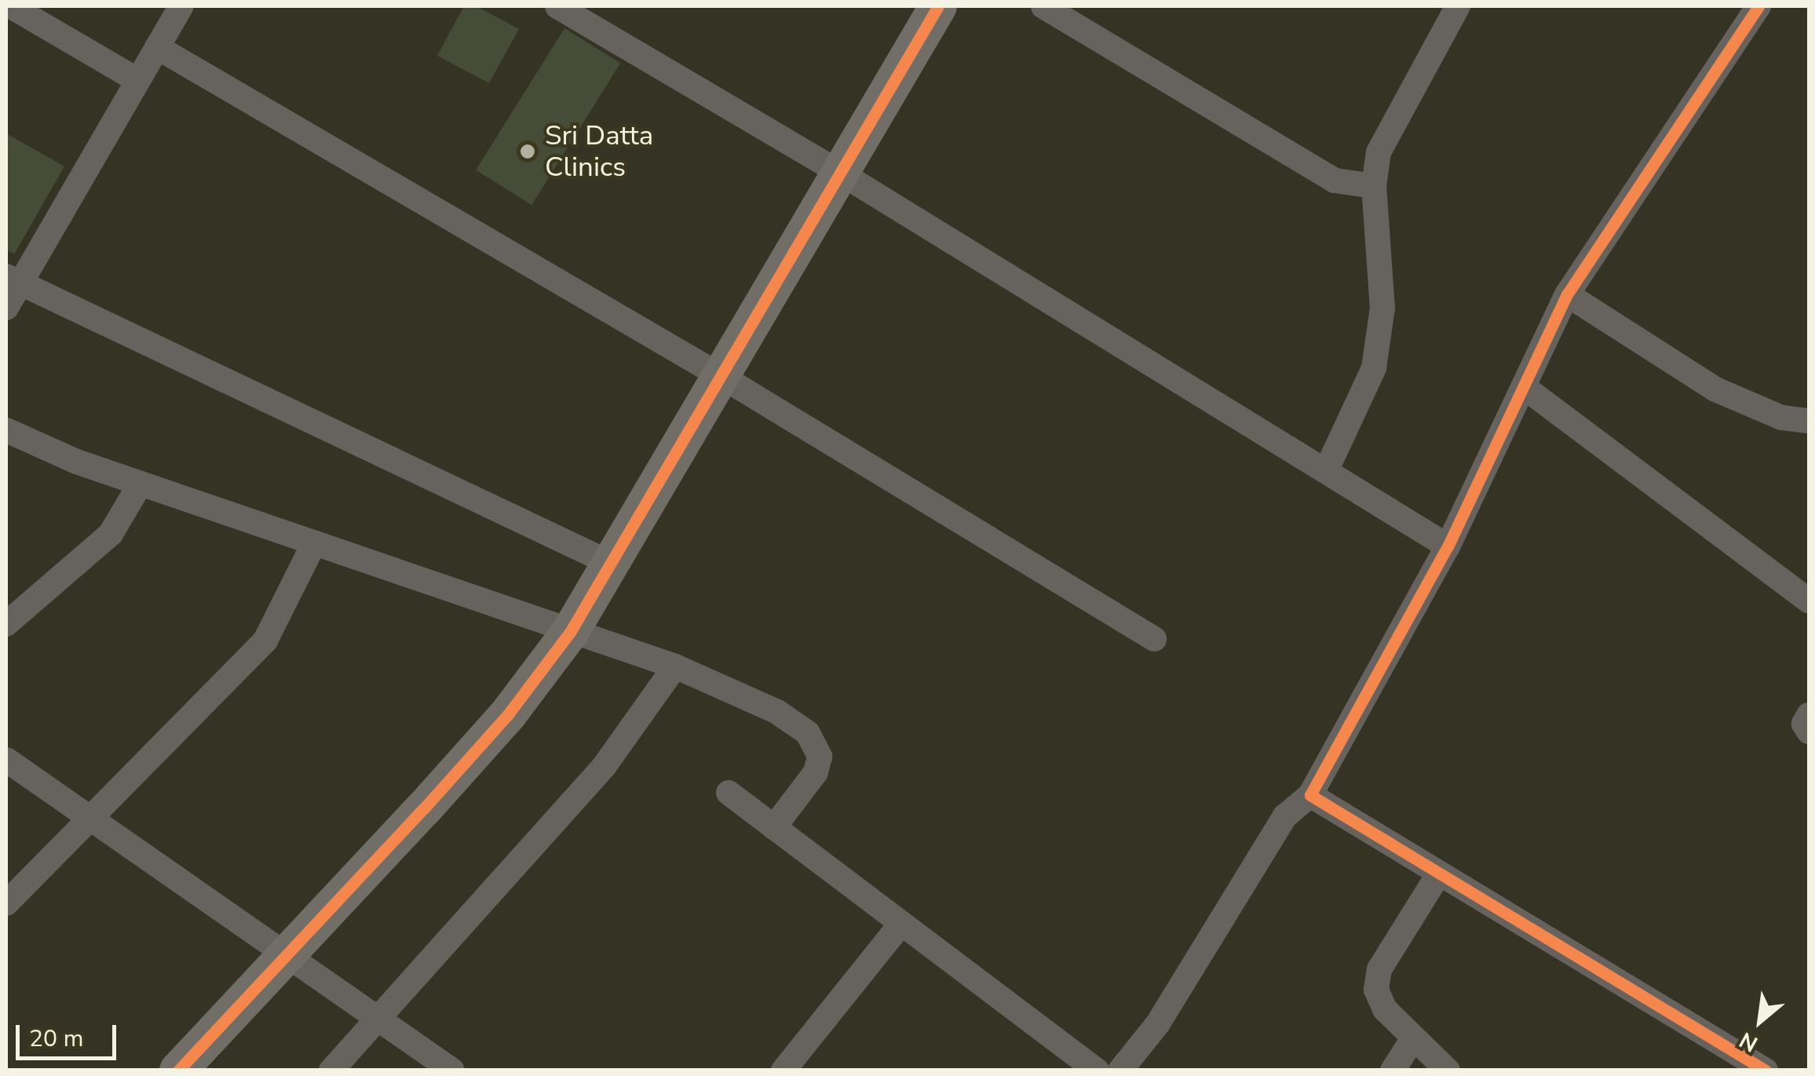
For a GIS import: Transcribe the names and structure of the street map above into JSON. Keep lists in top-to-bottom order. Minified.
{"places":["Sri Datta Clinics"],"scale_bar":"20 m","north":"bottom left"}
